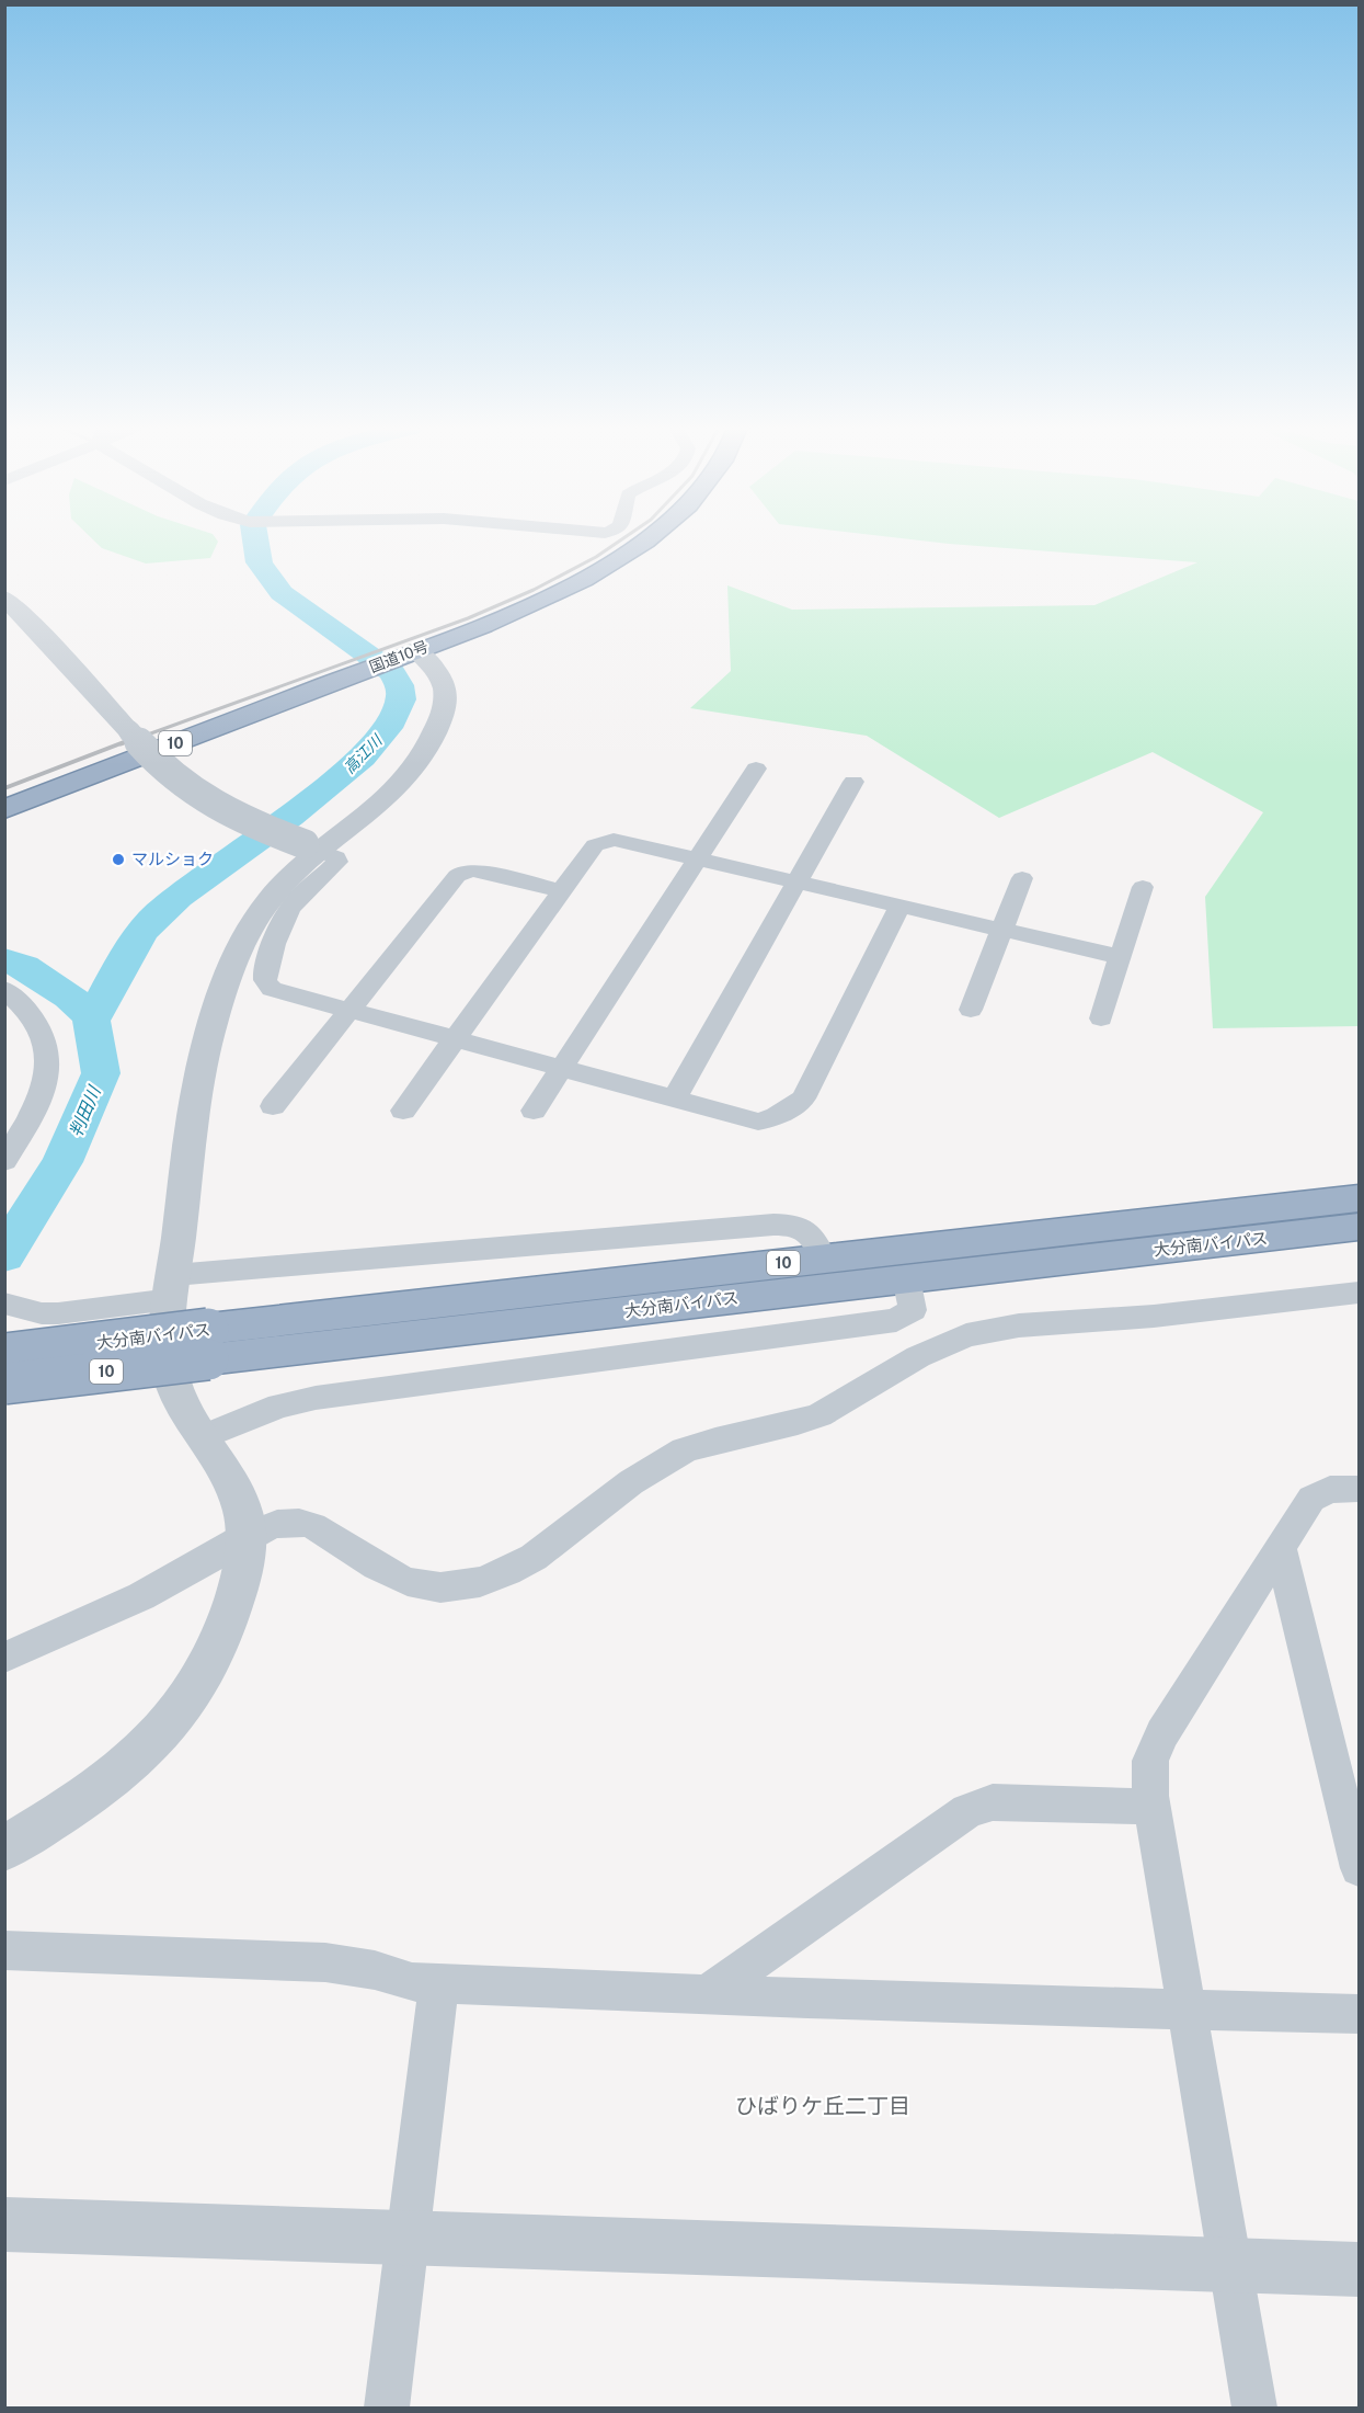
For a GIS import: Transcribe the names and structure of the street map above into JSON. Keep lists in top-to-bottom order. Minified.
{"streets":{"highway":["国道10号","10","大分南バイパス"]},"districts":["ひばりケ丘二丁目"],"water":["高江川","判田川"],"places":["マルショク"]}
